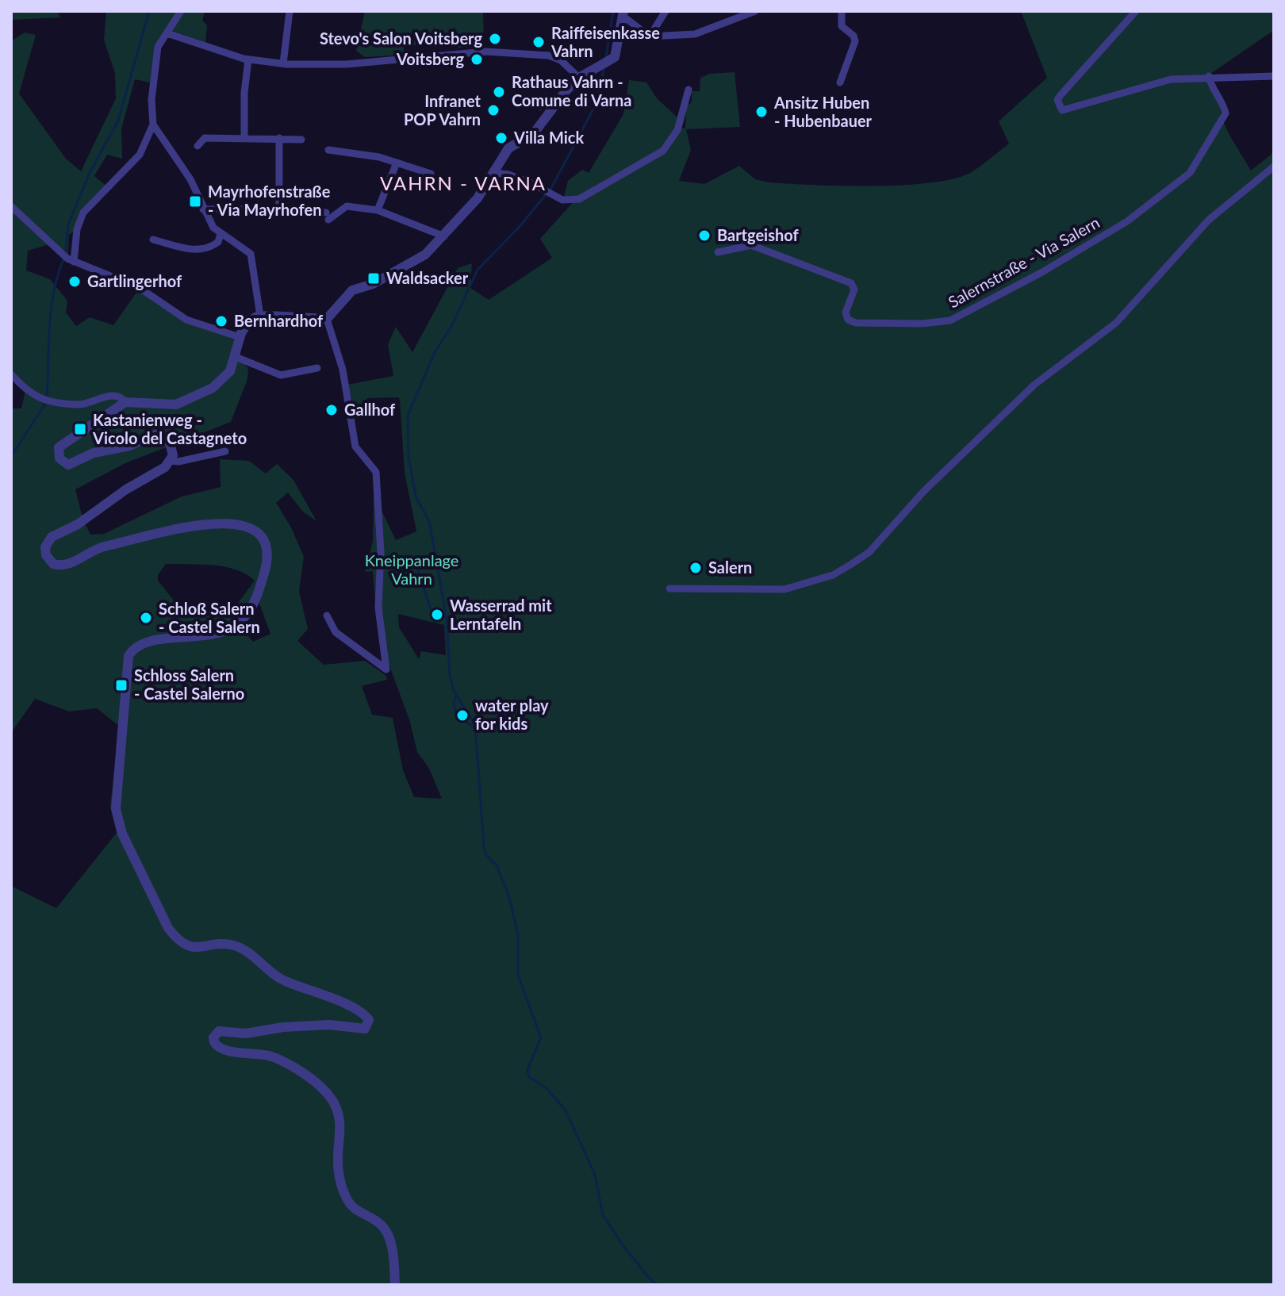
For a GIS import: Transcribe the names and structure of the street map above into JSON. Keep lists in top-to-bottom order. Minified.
{"streets":{"street":["Salernstraße - Via Salern"]},"districts":["VAHRN - VARNA"],"parks":["Kneippanlage Vahrn"],"places":{"other":["Stevo's Salon Voitsberg","Raiffeisenkasse Vahrn","Voitsberg","Rathaus Vahrn - Comune di Varna","Infranet POP Vahrn","Ansitz Huben - Hubenbauer","Villa Mick","Bartgeishof","Gartlingerhof","Bernhardhof","Gallhof","Salern","Wasserrad mit Lerntafeln","Schloß Salern - Castel Salern","water play for kids"],"transit":["Mayrhofenstraße - Via Mayrhofen","Waldsacker","Kastanienweg - Vicolo del Castagneto","Schloss Salern - Castel Salerno"]}}
